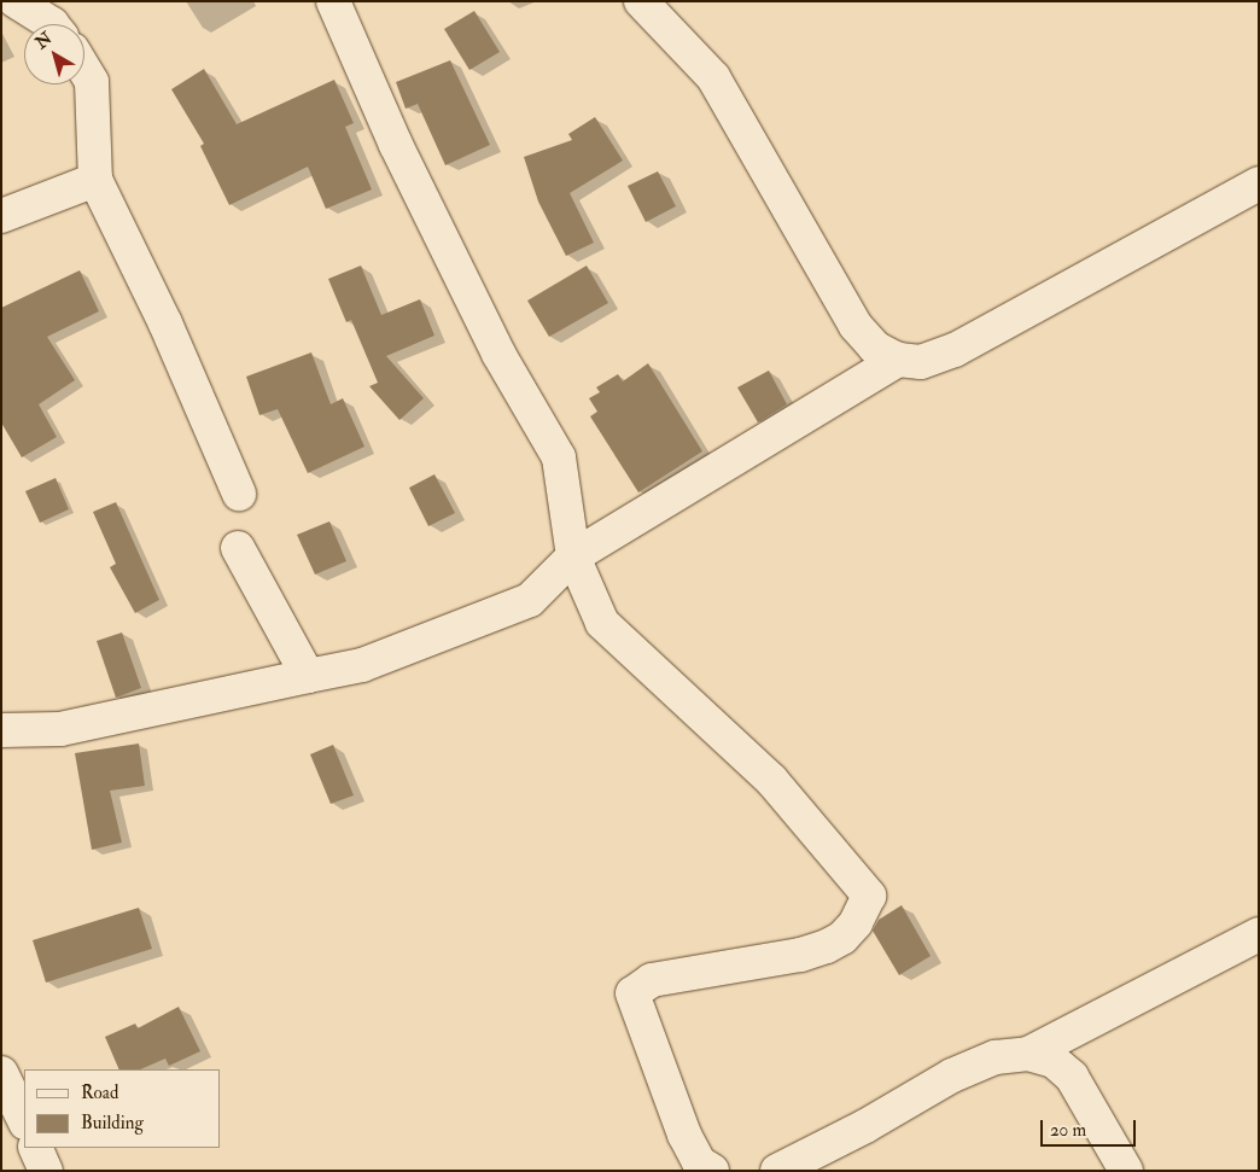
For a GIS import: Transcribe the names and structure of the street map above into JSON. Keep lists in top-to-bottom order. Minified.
{"legend":["Road","Building"],"scale_bar":"20 m","north":"top left"}
